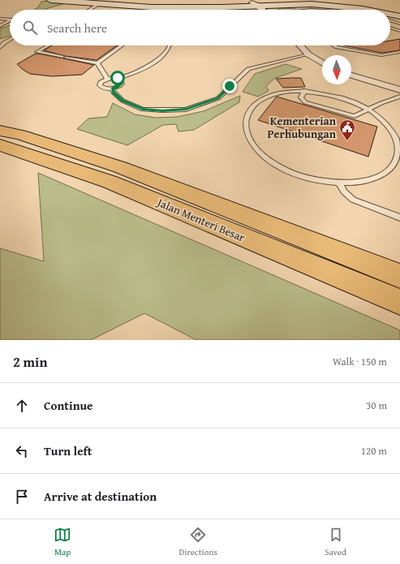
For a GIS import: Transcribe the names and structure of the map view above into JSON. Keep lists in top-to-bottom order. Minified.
{"streets":{"main road":["Jalan Menteri Besar"]},"places":{"public building":["Kementerian Perhubungan"]},"north":"bottom","page":{"search":"Search here","heading":["2 min","Walk · 150 m"],"list":[["Continue","30 m"],["Turn left","120 m"],"Arrive at destination"],"nav":["Map","Directions","Saved"]}}
